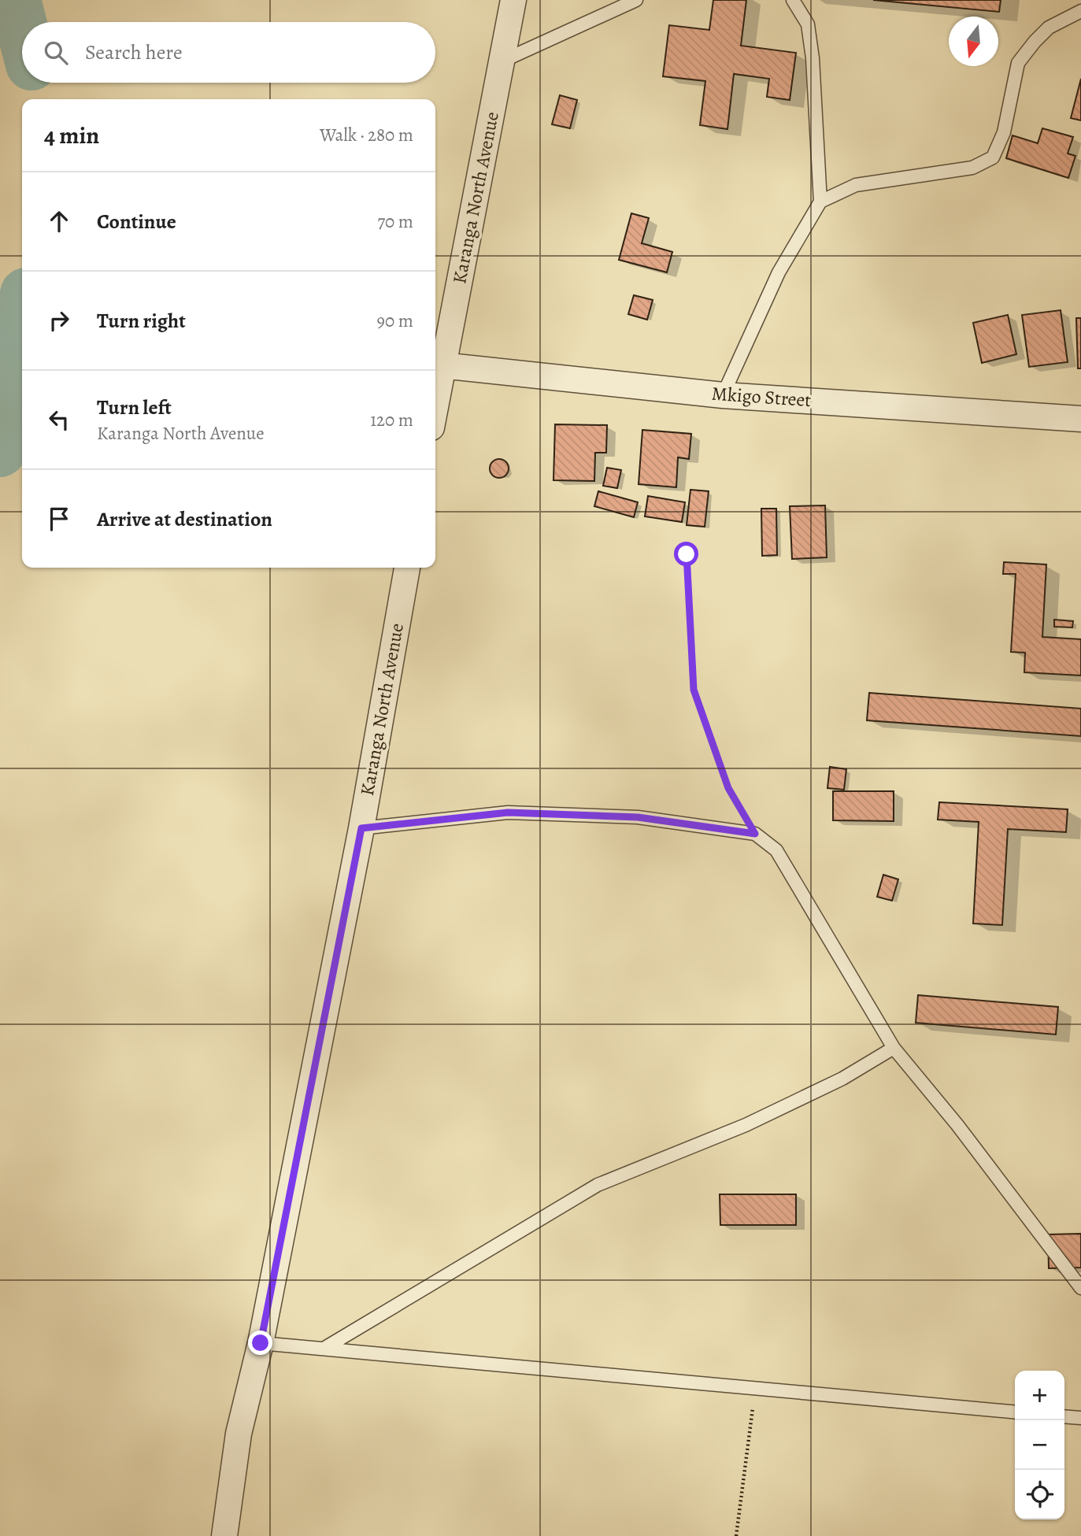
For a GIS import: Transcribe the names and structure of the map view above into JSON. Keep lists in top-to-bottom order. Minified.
{"streets":{"street":["Karanga North Avenue","Mkigo Street"]},"crossings":[["Karanga North Avenue","Mkigo Street"]],"north":"bottom","page":{"search":"Search here","heading":["4 min","Walk · 280 m"],"list":[["Continue","70 m"],["Turn right","90 m"],["Turn left","Karanga North Avenue","120 m"],"Arrive at destination"],"map_buttons":["+","−"]}}
